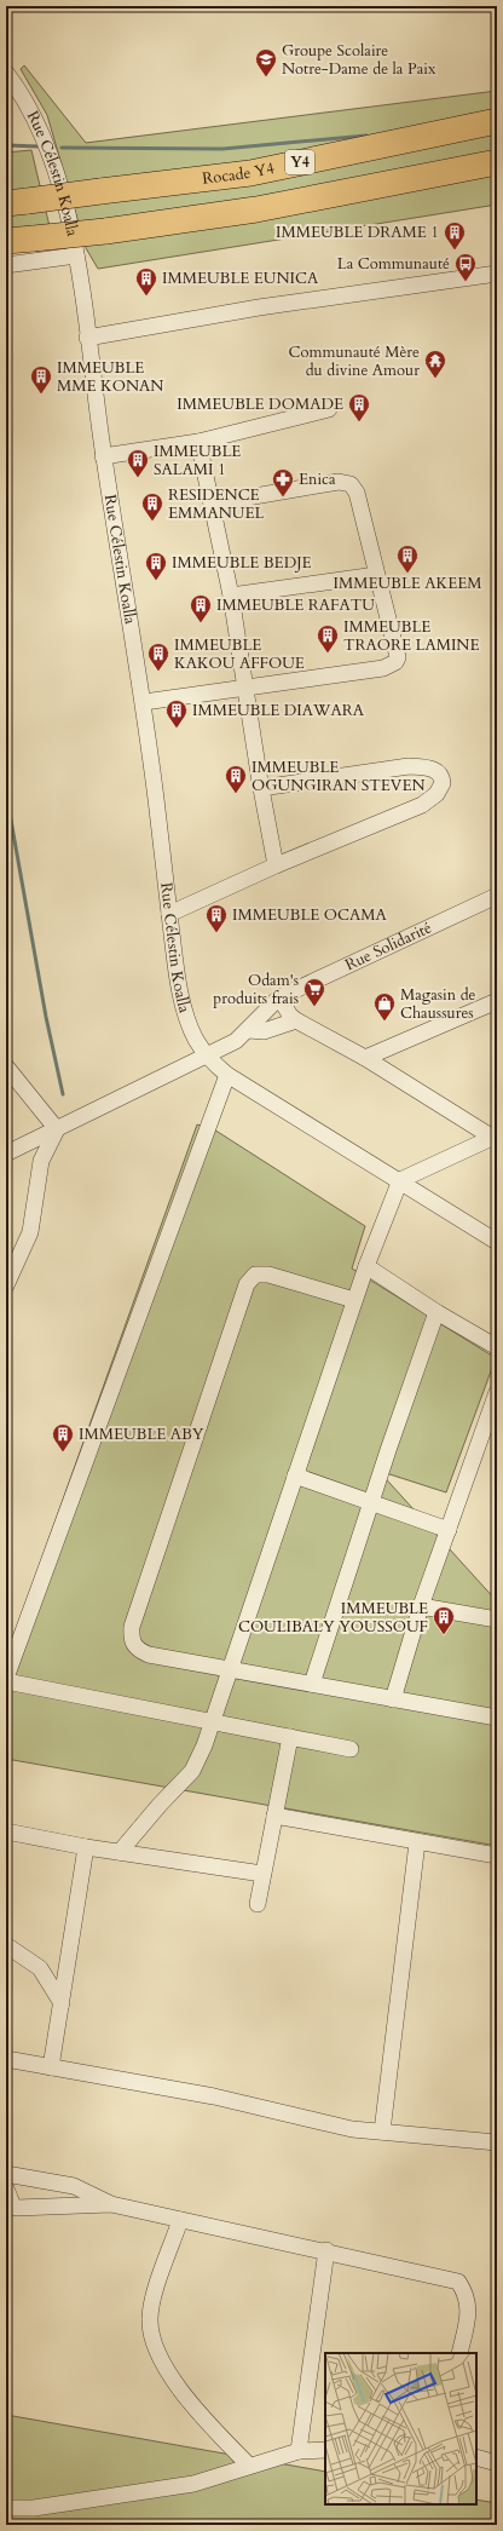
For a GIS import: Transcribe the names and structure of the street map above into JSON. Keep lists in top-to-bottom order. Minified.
{"streets":{"highway":["Y4","Rocade Y4"],"street":["Rue Célestin Koalla","Rue Solidarité"]},"places":{"school or university":["Groupe Scolaire Notre-Dame de la Paix"],"building":["IMMEUBLE DRAME 1","IMMEUBLE EUNICA","IMMEUBLE MME KONAN","IMMEUBLE DOMADE","IMMEUBLE SALAMI 1","RESIDENCE EMMANUEL","IMMEUBLE AKEEM","IMMEUBLE BEDJE","IMMEUBLE RAFATU","IMMEUBLE TRAORE LAMINE","IMMEUBLE KAKOU AFFOUE","IMMEUBLE DIAWARA","IMMEUBLE OGUNGIRAN STEVEN","IMMEUBLE OCAMA","IMMEUBLE ABY","IMMEUBLE COULIBALY YOUSSOUF"],"bus stop":["La Communauté"],"temple":["Communauté Mère du divine Amour"],"pharmacy":["Enica"],"supermarket":["Odam's produits frais"],"shop":["Magasin de Chaussures"]}}
